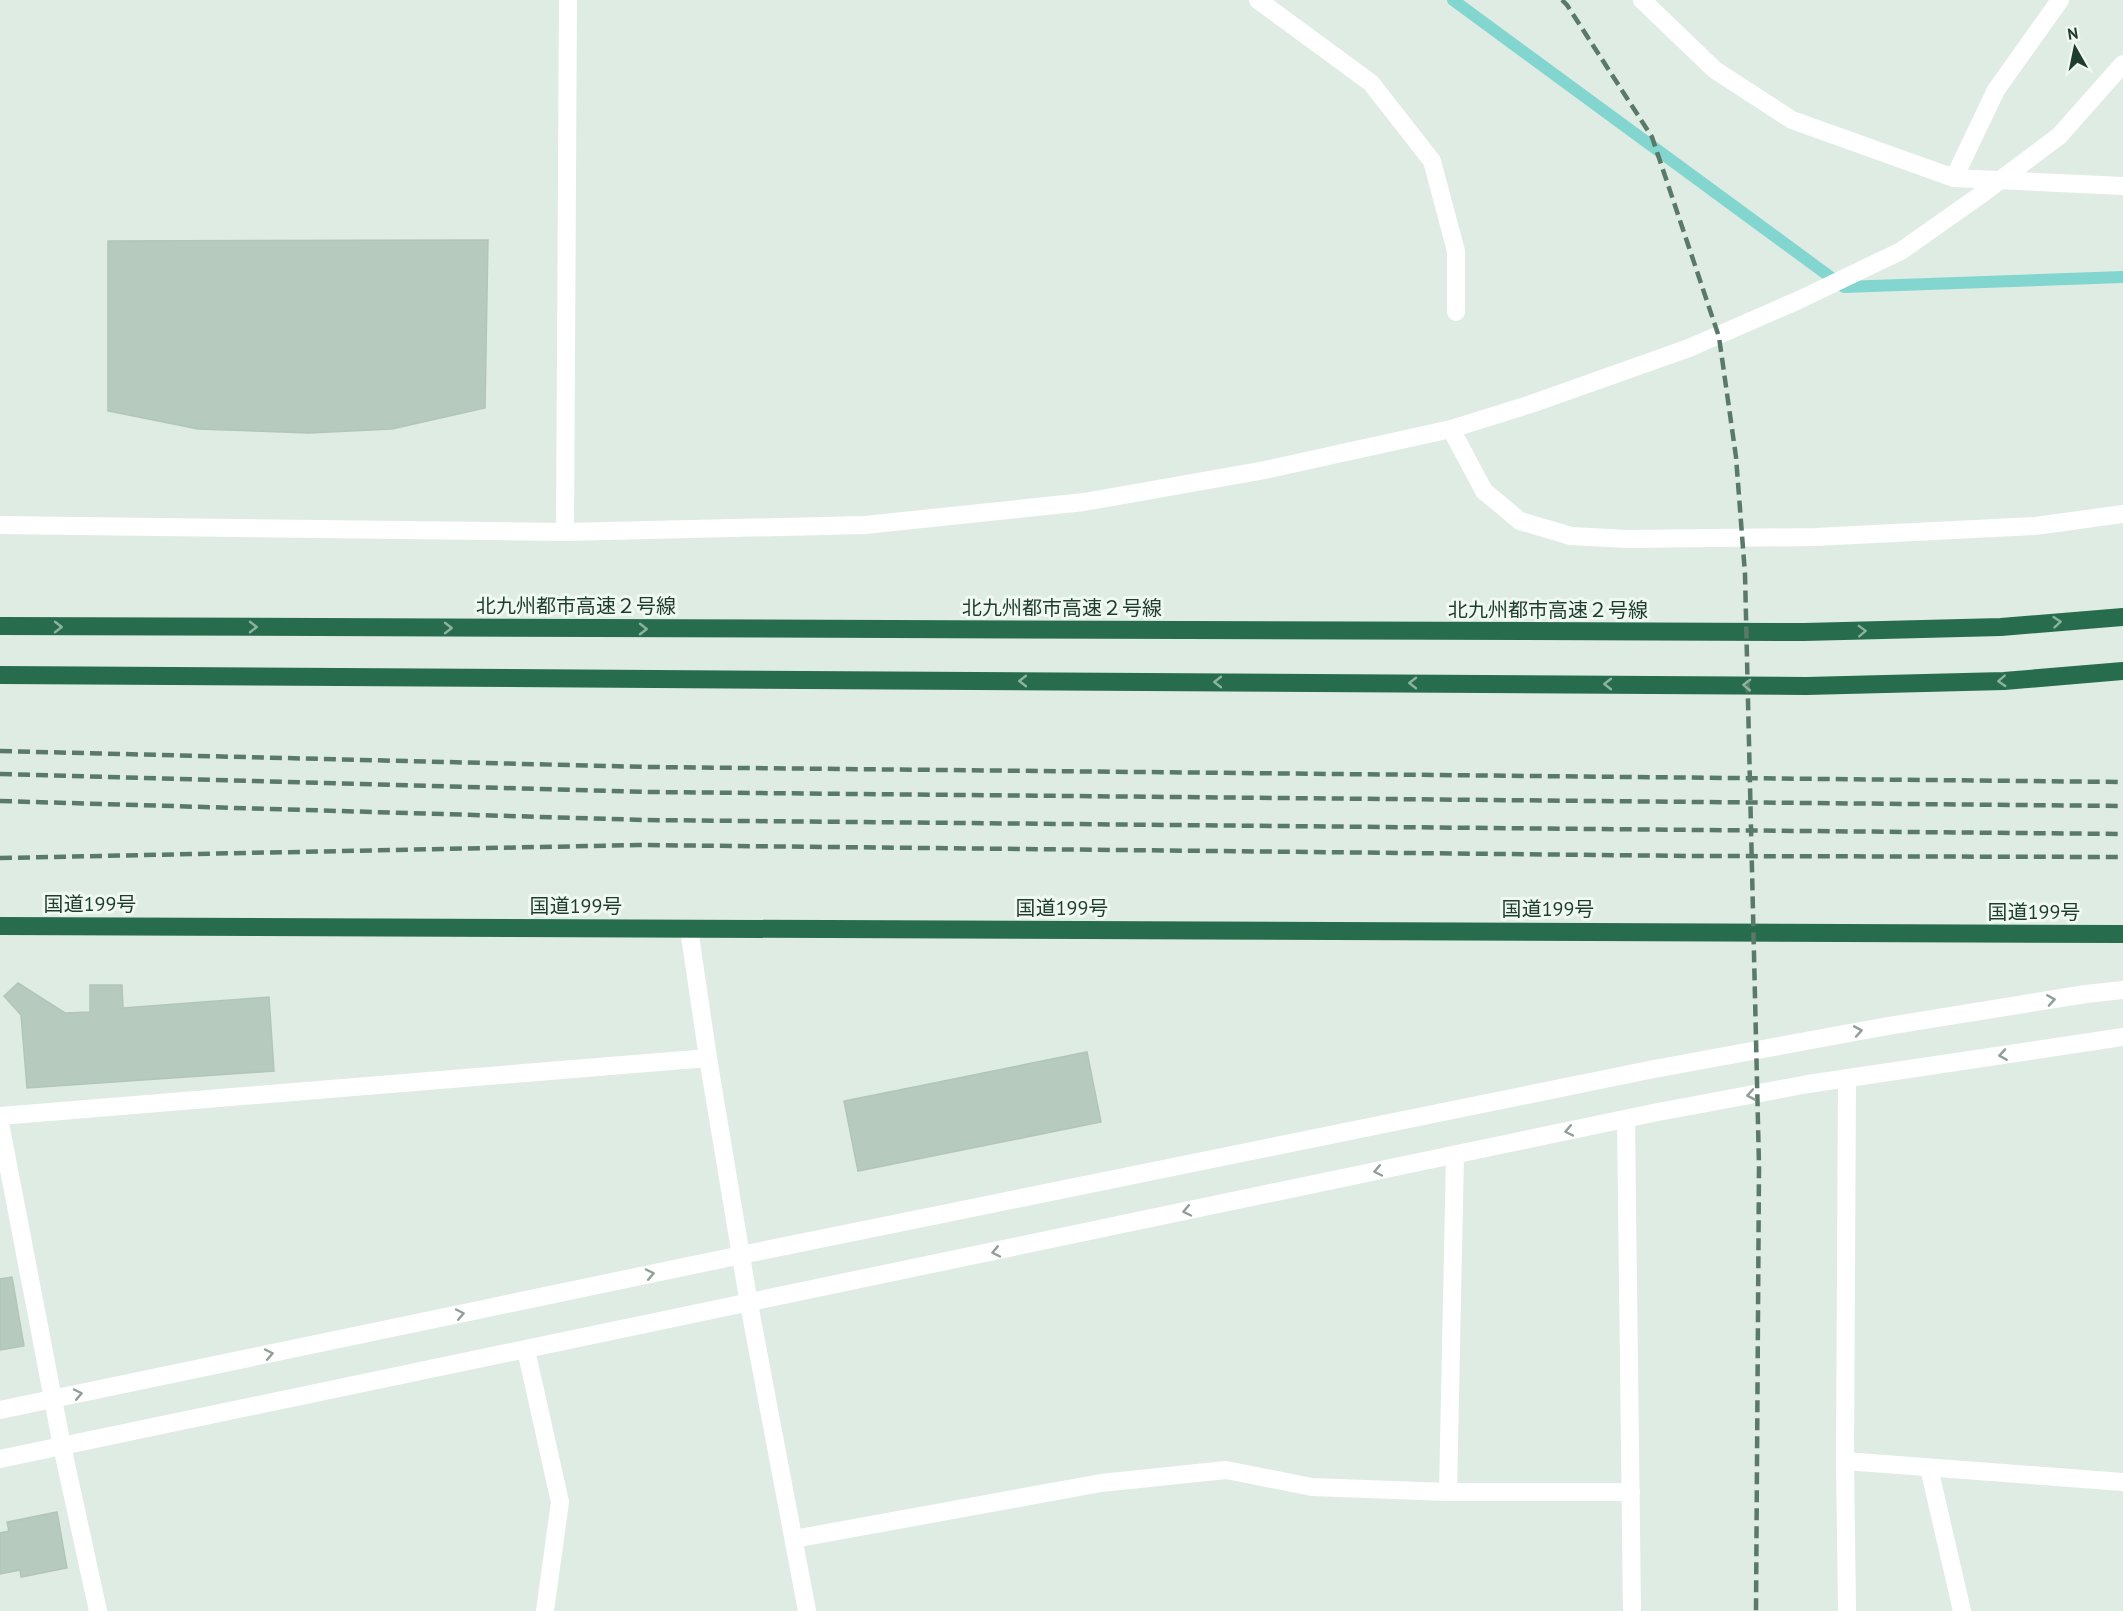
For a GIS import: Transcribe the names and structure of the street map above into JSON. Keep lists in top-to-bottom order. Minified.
{"streets":{"highway":["北九州都市高速２号線","国道199号"]},"north":"top"}
